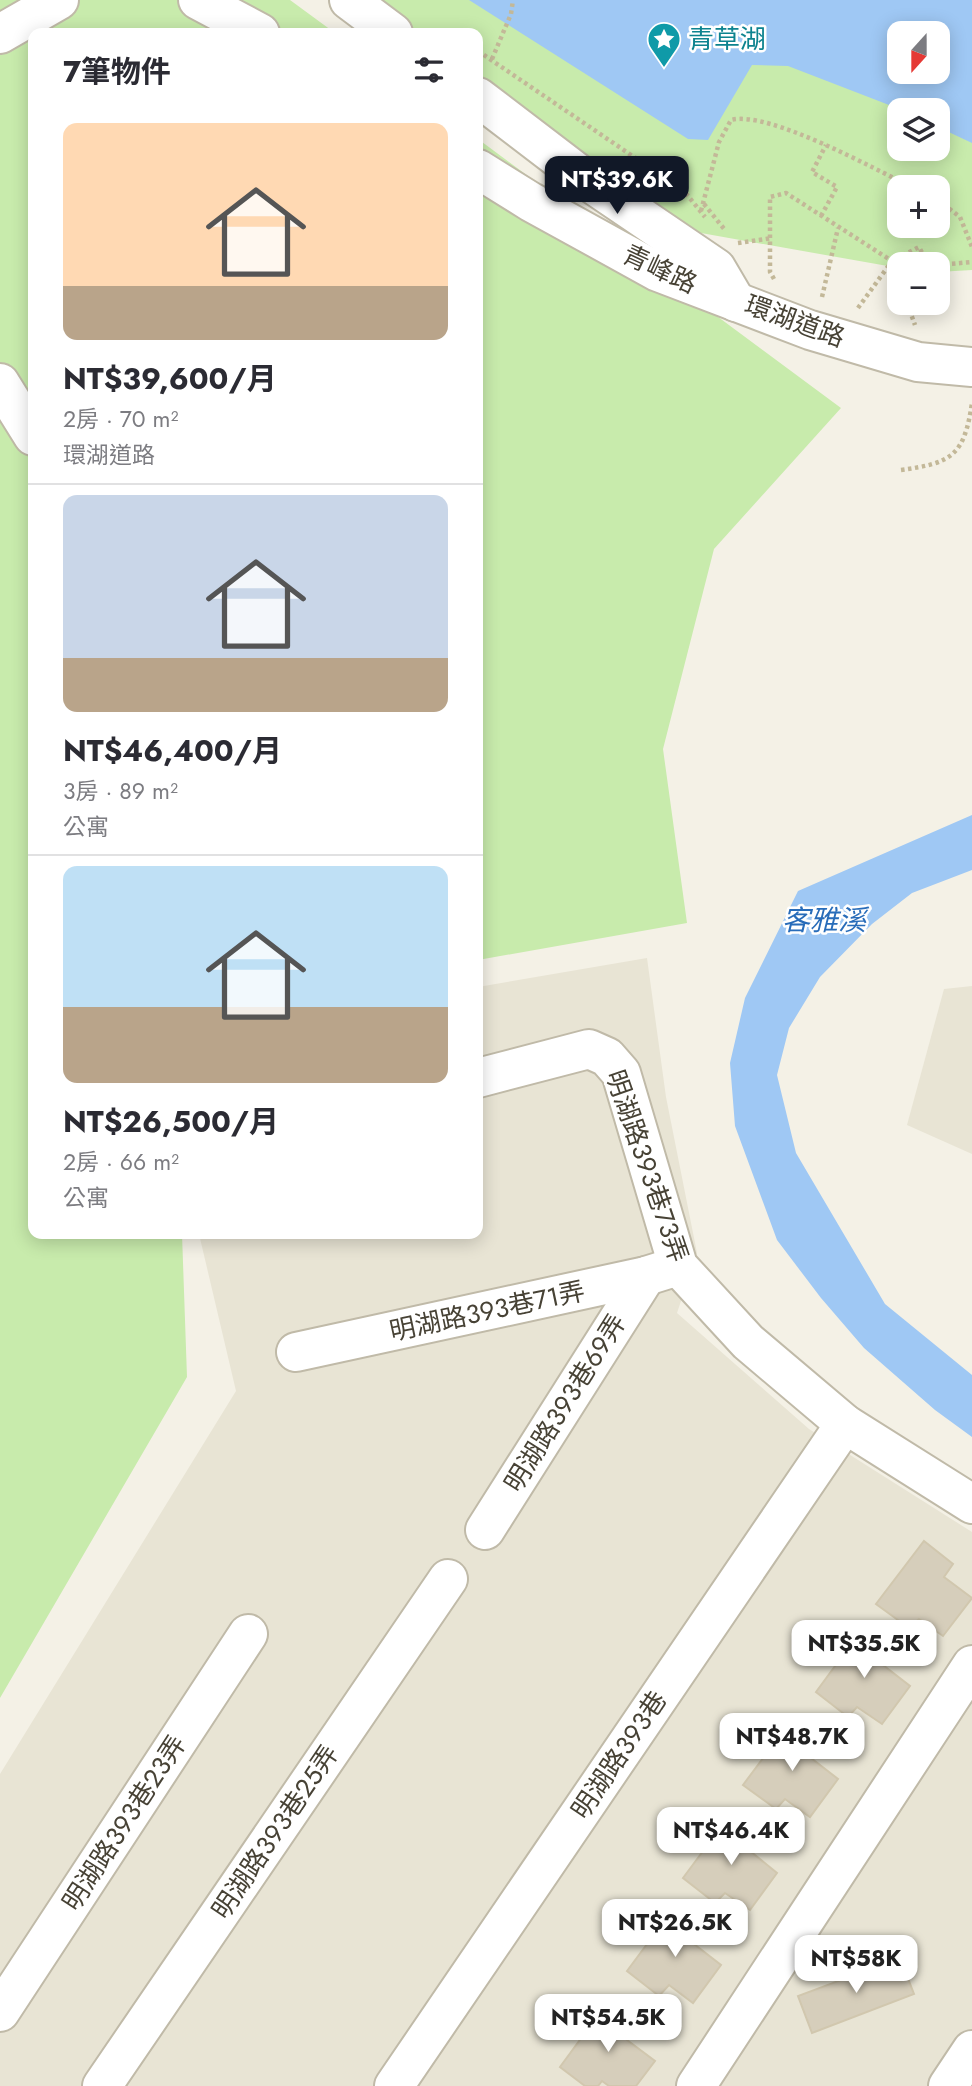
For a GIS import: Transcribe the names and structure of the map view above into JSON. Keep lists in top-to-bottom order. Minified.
{"streets":{"street":["青峰路","環湖道路","明湖路393巷73弄","明湖路393巷71弄","明湖路393巷69弄","明湖路393巷","明湖路393巷23弄","明湖路393巷25弄"]},"crossings":[["青峰路","環湖道路"],["明湖路393巷73弄","明湖路393巷71弄"],["明湖路393巷73弄","明湖路393巷69弄"],["明湖路393巷73弄","明湖路393巷"],["明湖路393巷71弄","明湖路393巷69弄"]],"water":["客雅溪"],"places":{"place":["青草湖"]},"north":"bottom","page":{"map_buttons":["+","−"],"heading":"7筆物件","list":[{"name":"NT$39,600/月","note":"2房 · 70 m² · 環湖道路"},{"name":"NT$46,400/月","note":"3房 · 89 m² · 公寓"},{"name":"NT$26,500/月","note":"2房 · 66 m² · 公寓"}],"price":["NT$39.6K","NT$35.5K","NT$48.7K","NT$46.4K","NT$26.5K","NT$58K","NT$54.5K"]}}
